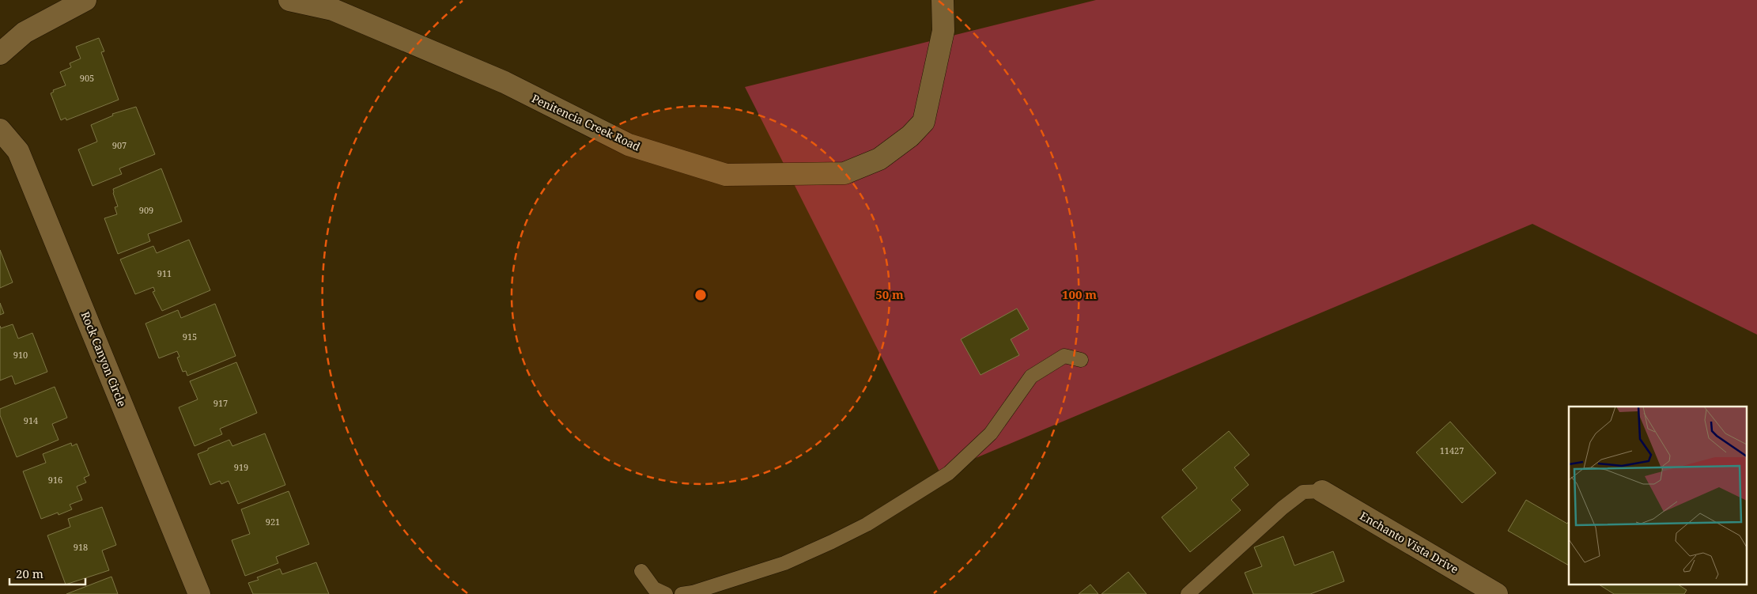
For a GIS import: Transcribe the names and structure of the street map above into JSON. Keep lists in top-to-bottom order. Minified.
{"streets":{"street":["Penitencia Creek Road","Rock Canyon Circle","Enchanto Vista Drive"]},"house_numbers":["905","907","909","911","915","910","917","914","11427","919","916","921","918"],"scale_bar":"20 m","rings":["50 m","100 m"]}
